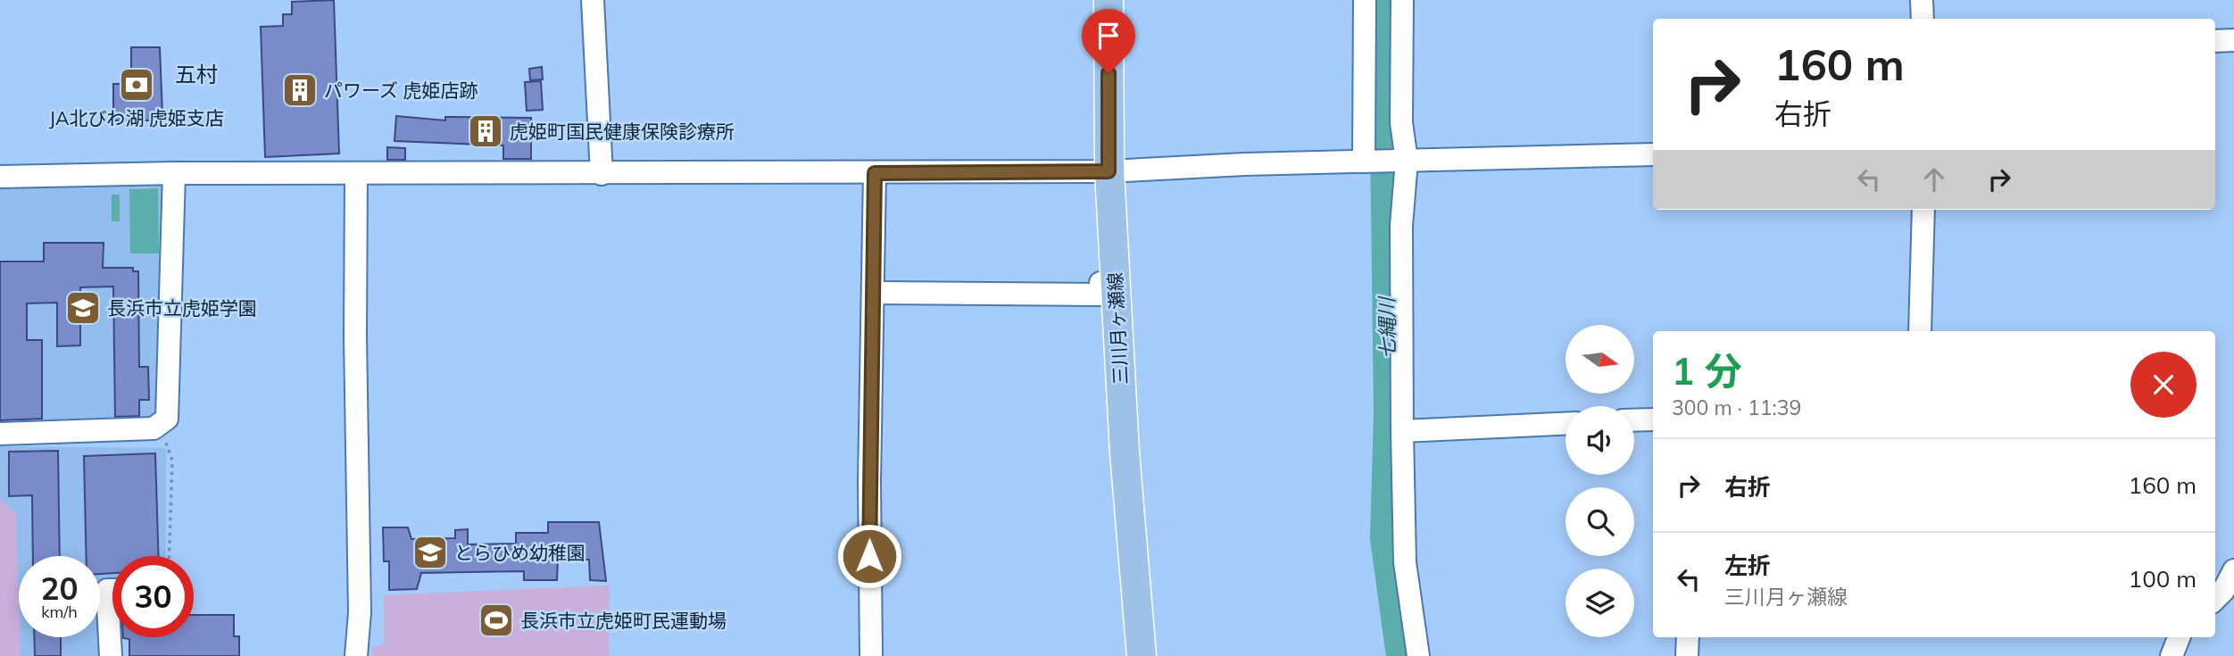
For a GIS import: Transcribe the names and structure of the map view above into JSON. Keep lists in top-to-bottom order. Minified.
{"streets":{"main road":["三川月ヶ瀬線"]},"districts":["五村"],"water":["七縄川"],"places":{"bank":["JA北びわ湖 虎姫支店"],"building":["パワーズ 虎姫店跡","虎姫町国民健康保険診療所"],"school or university":["長浜市立虎姫学園","とらひめ幼稚園"],"sports":["長浜市立虎姫町民運動場"]},"north":"right","page":{"turn":["160 m","右折"],"heading":["1 分","300 m · 11:39"],"list":[{"name":"右折","value":"160 m"},{"name":"左折","note":"三川月ヶ瀬線","value":"100 m"}],"speed":"20 km/h","limit":"30"}}
